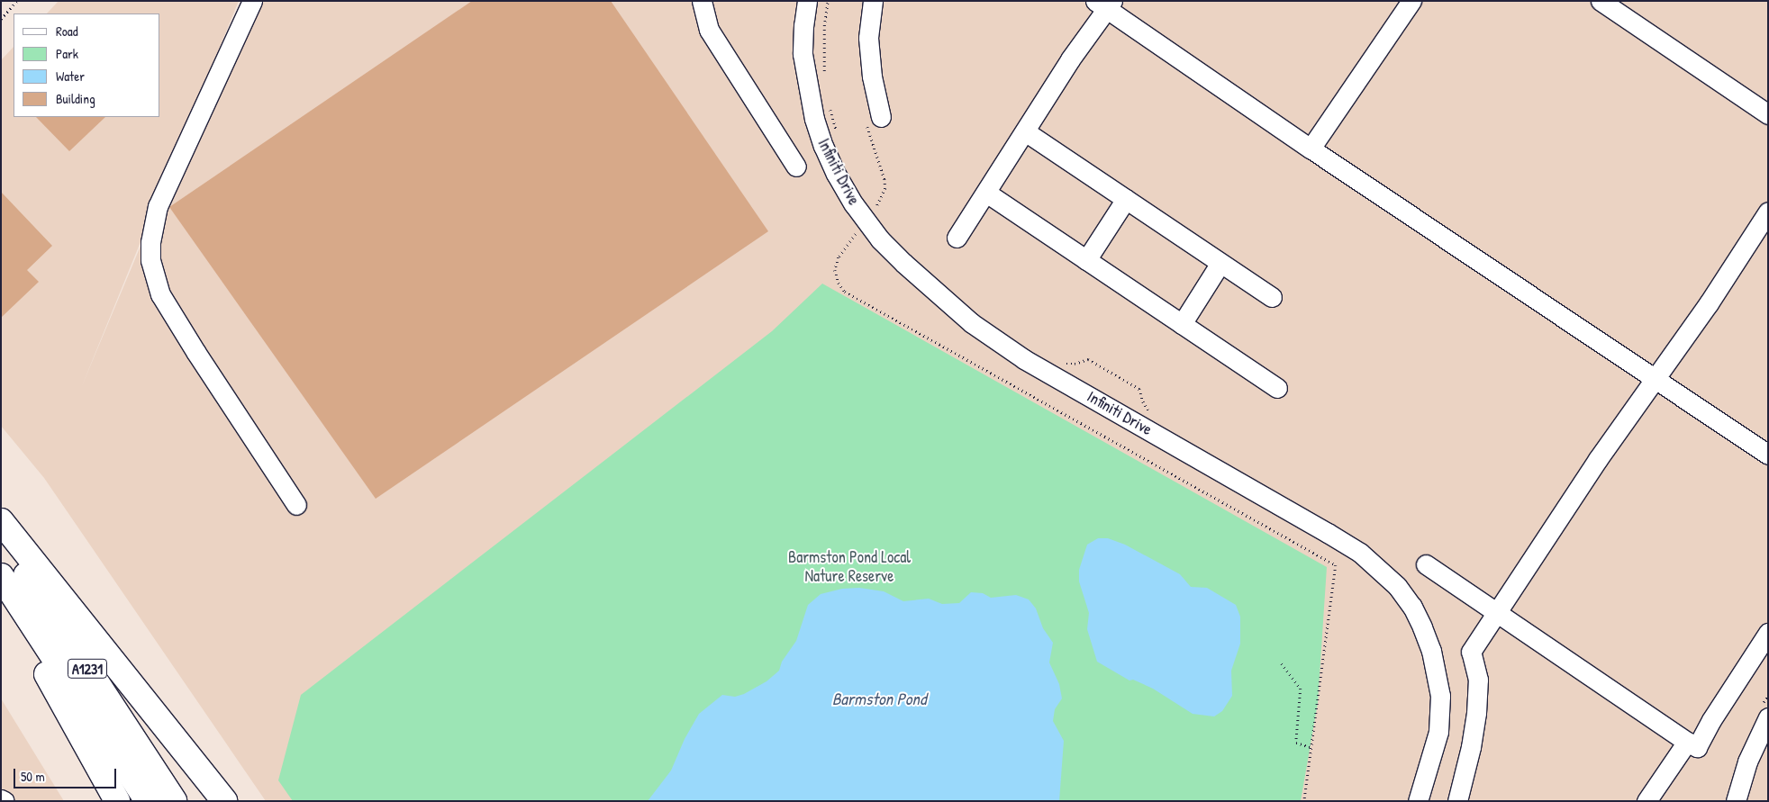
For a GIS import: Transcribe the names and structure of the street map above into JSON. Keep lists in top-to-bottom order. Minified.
{"streets":{"highway":["A1231"],"street":["Infiniti Drive"]},"water":["Barmston Pond"],"parks":["Barmston Pond Local Nature Reserve"],"legend":["Road","Park","Water","Building"],"scale_bar":"50 m"}
